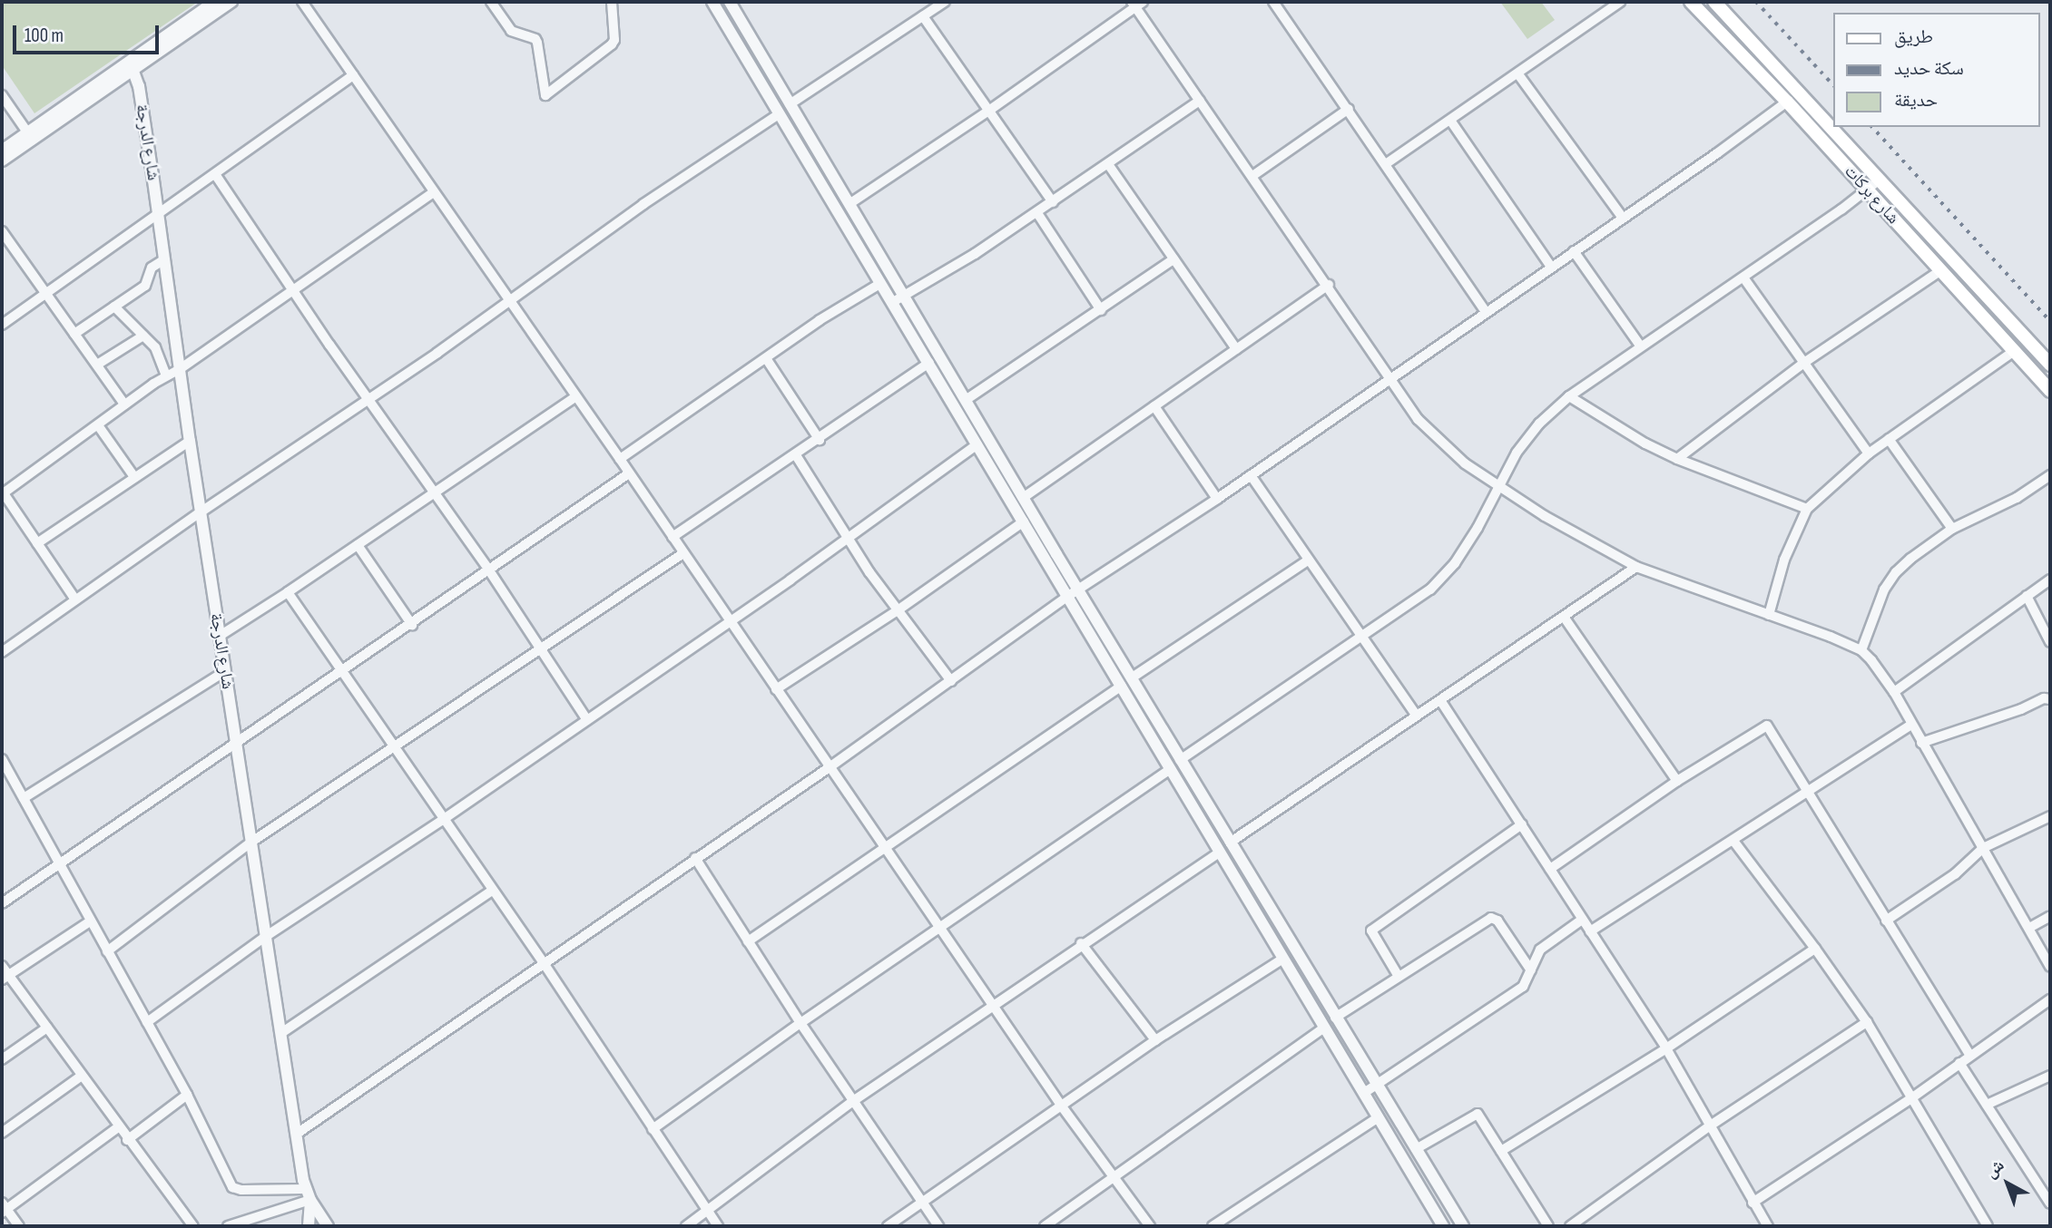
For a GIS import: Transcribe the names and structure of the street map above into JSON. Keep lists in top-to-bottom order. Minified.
{"streets":{"main road":["شارع بركات"],"street":["شارع الدرجة"]},"legend":["طريق","سكة حديد","حديقة"],"scale_bar":"100 m","north":"top left"}
